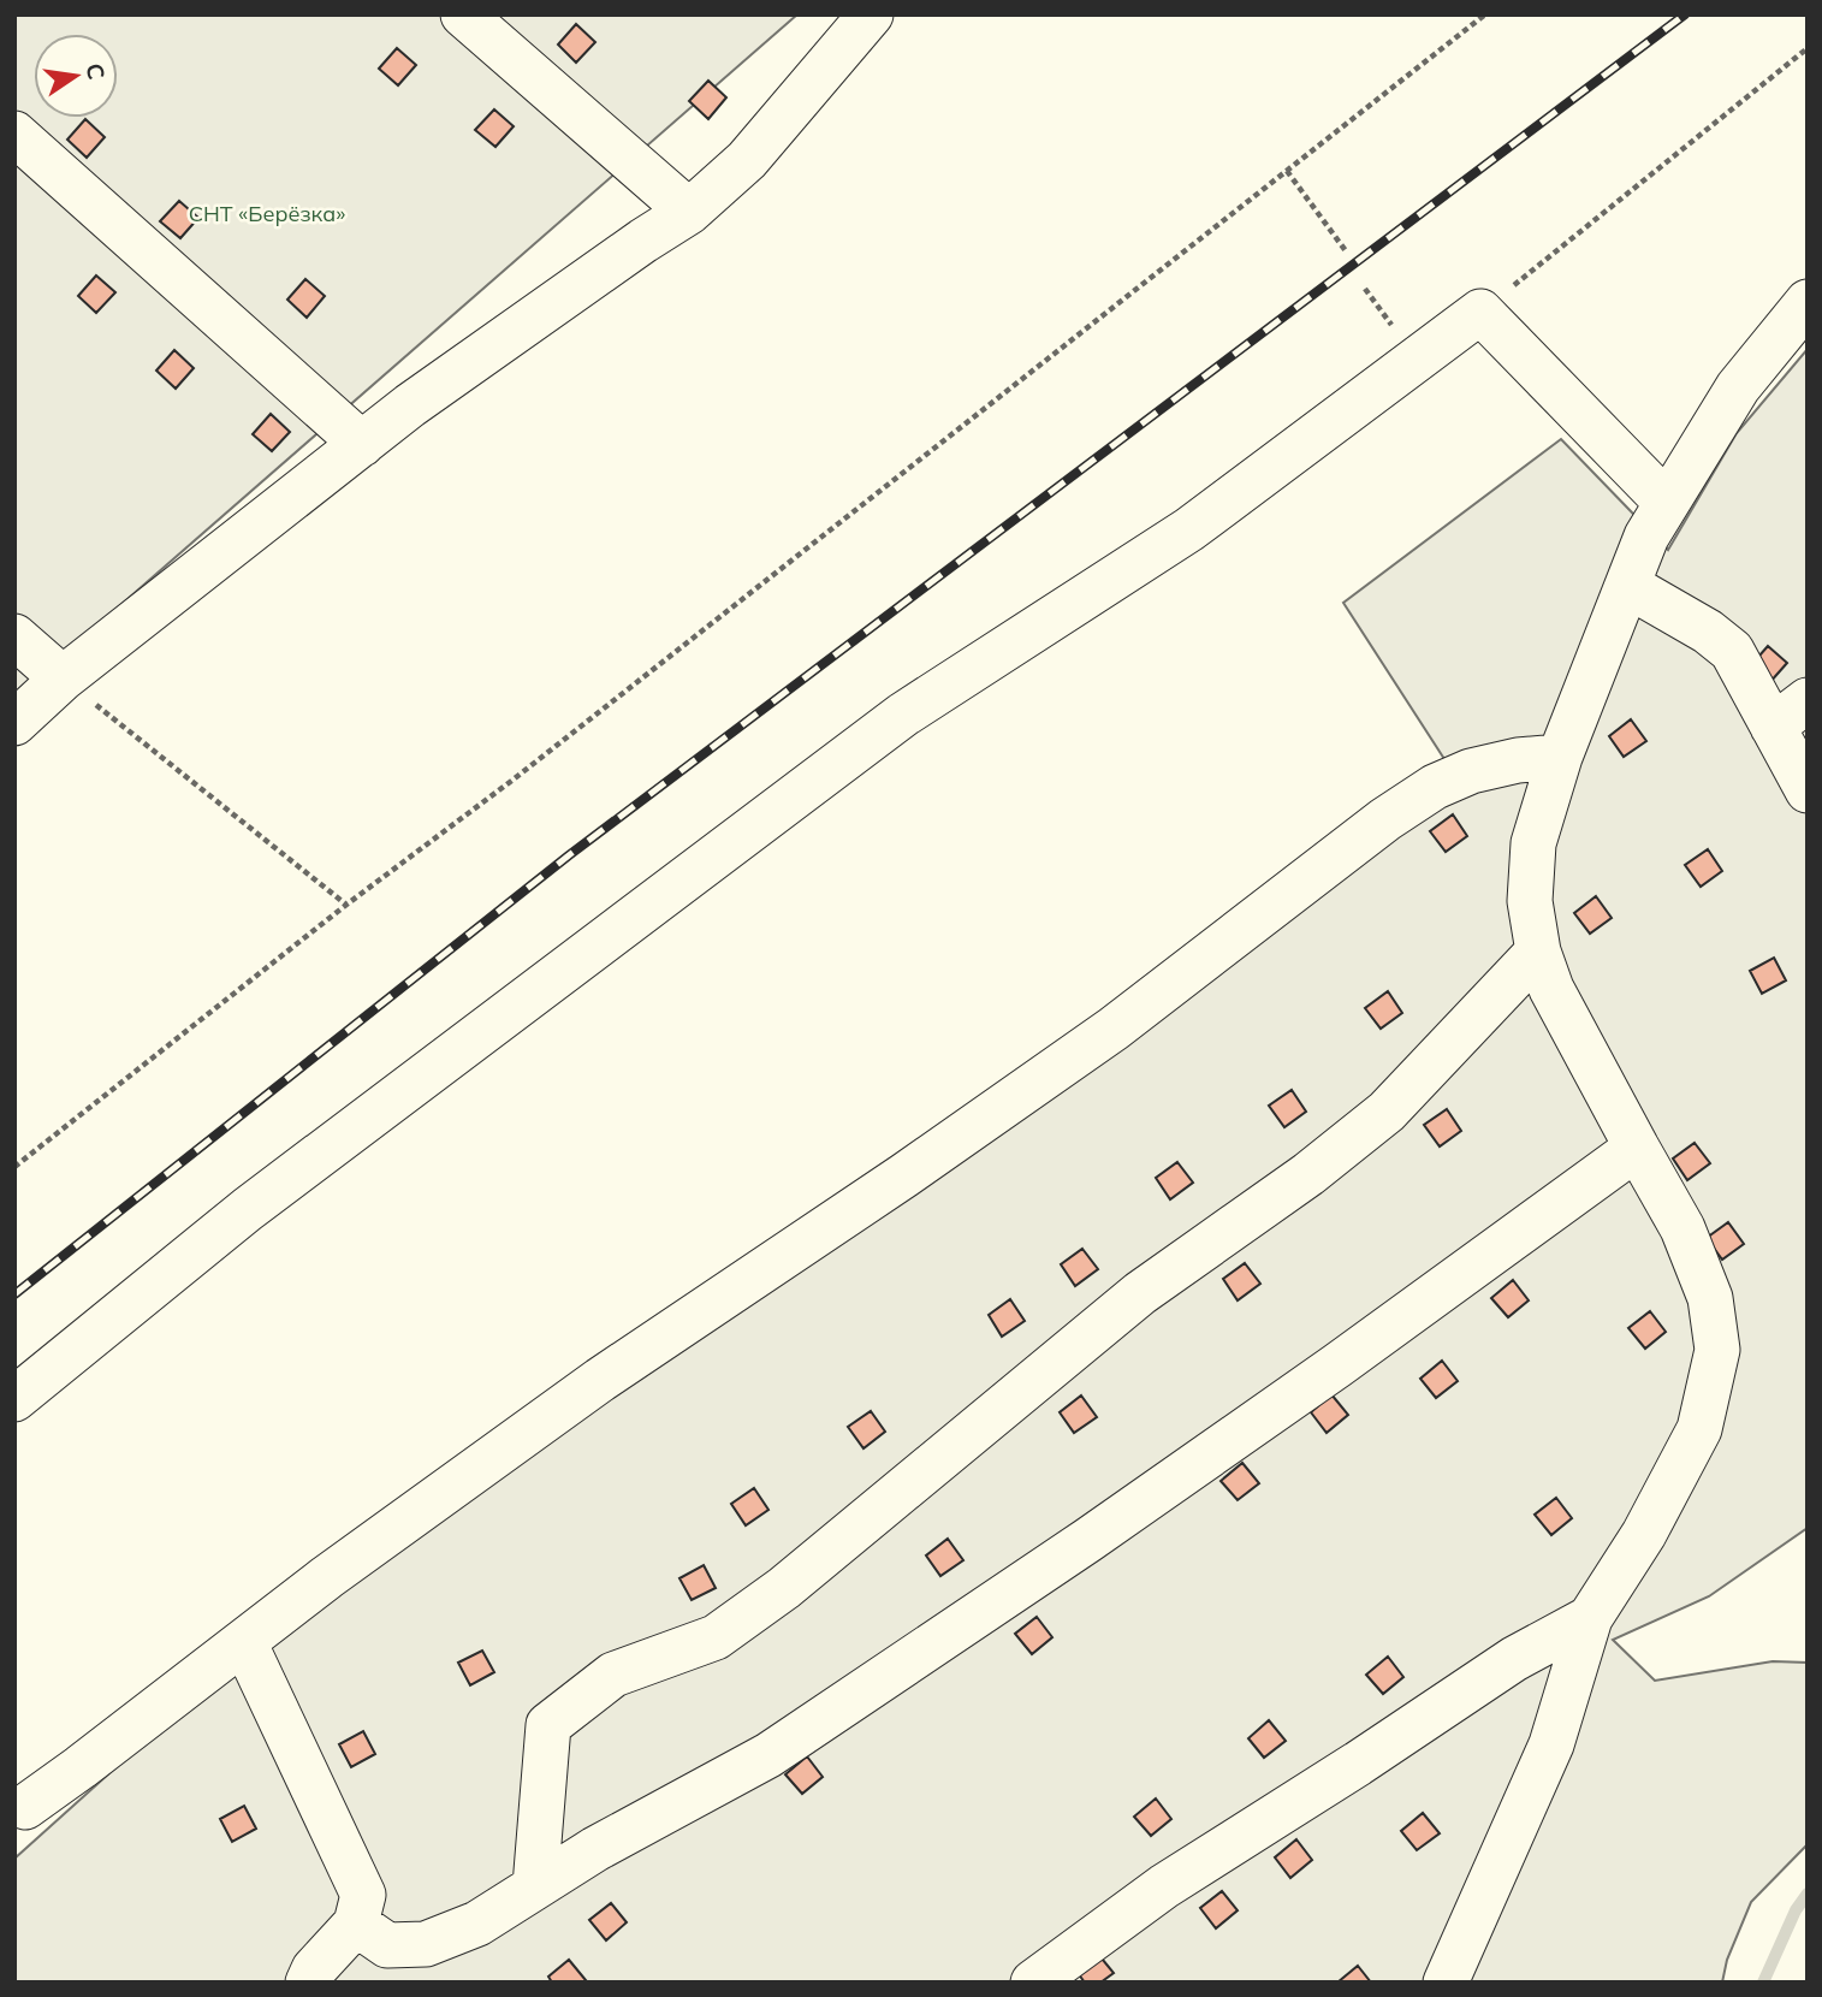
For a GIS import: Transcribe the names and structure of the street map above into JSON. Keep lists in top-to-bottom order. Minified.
{"parks":["СНТ «Берёзка»"],"north":"right"}
